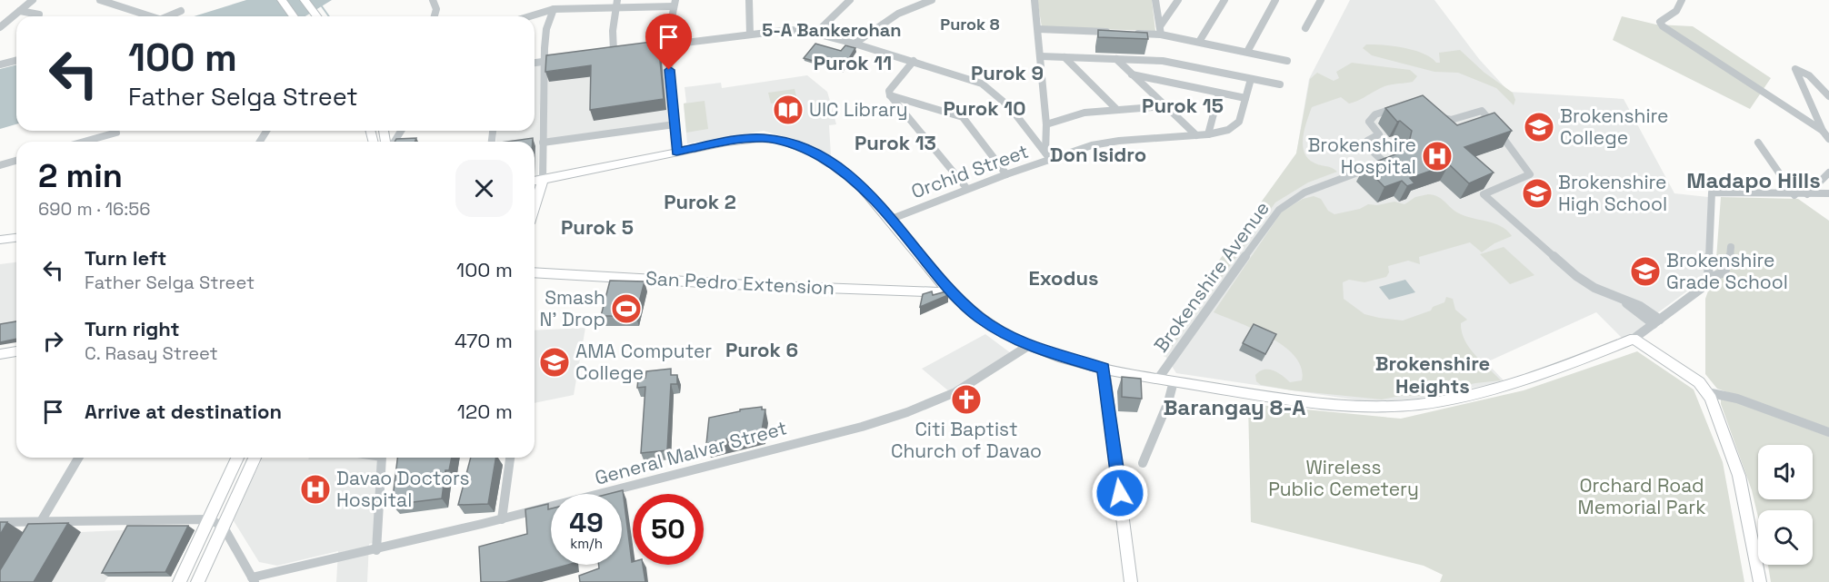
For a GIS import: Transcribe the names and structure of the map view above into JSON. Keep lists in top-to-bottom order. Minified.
{"streets":{"main road":["San Pedro Extension"],"street":["Orchid Street","Brokenshire Avenue","General Malvar Street"]},"districts":["Purok 8","5-A Bankerohan","Purok 11","Purok 9","Purok 15","Purok 10","Purok 13","Don Isidro","Madapo Hills","Purok 2","Purok 5","Exodus","Purok 6","Brokenshire Heights","Barangay 8-A"],"parks":["Wireless Public Cemetery","Orchard Road Memorial Park"],"places":{"library":["UIC Library"],"school or university":["Brokenshire College","Brokenshire High School","Brokenshire Grade School","AMA Computer College"],"hospital":["Brokenshire Hospital","Davao Doctors Hospital"],"sports":["Smash N' Drop"],"church":["Citi Baptist Church of Davao"]},"page":{"turn":["100 m","Father Selga Street"],"heading":["2 min","690 m · 16:56"],"list":[{"name":"Turn left","note":"Father Selga Street","value":"100 m"},{"name":"Turn right","note":"C. Rasay Street","value":"470 m"},{"name":"Arrive at destination","value":"120 m"}],"speed":"49 km/h","limit":"50"}}
